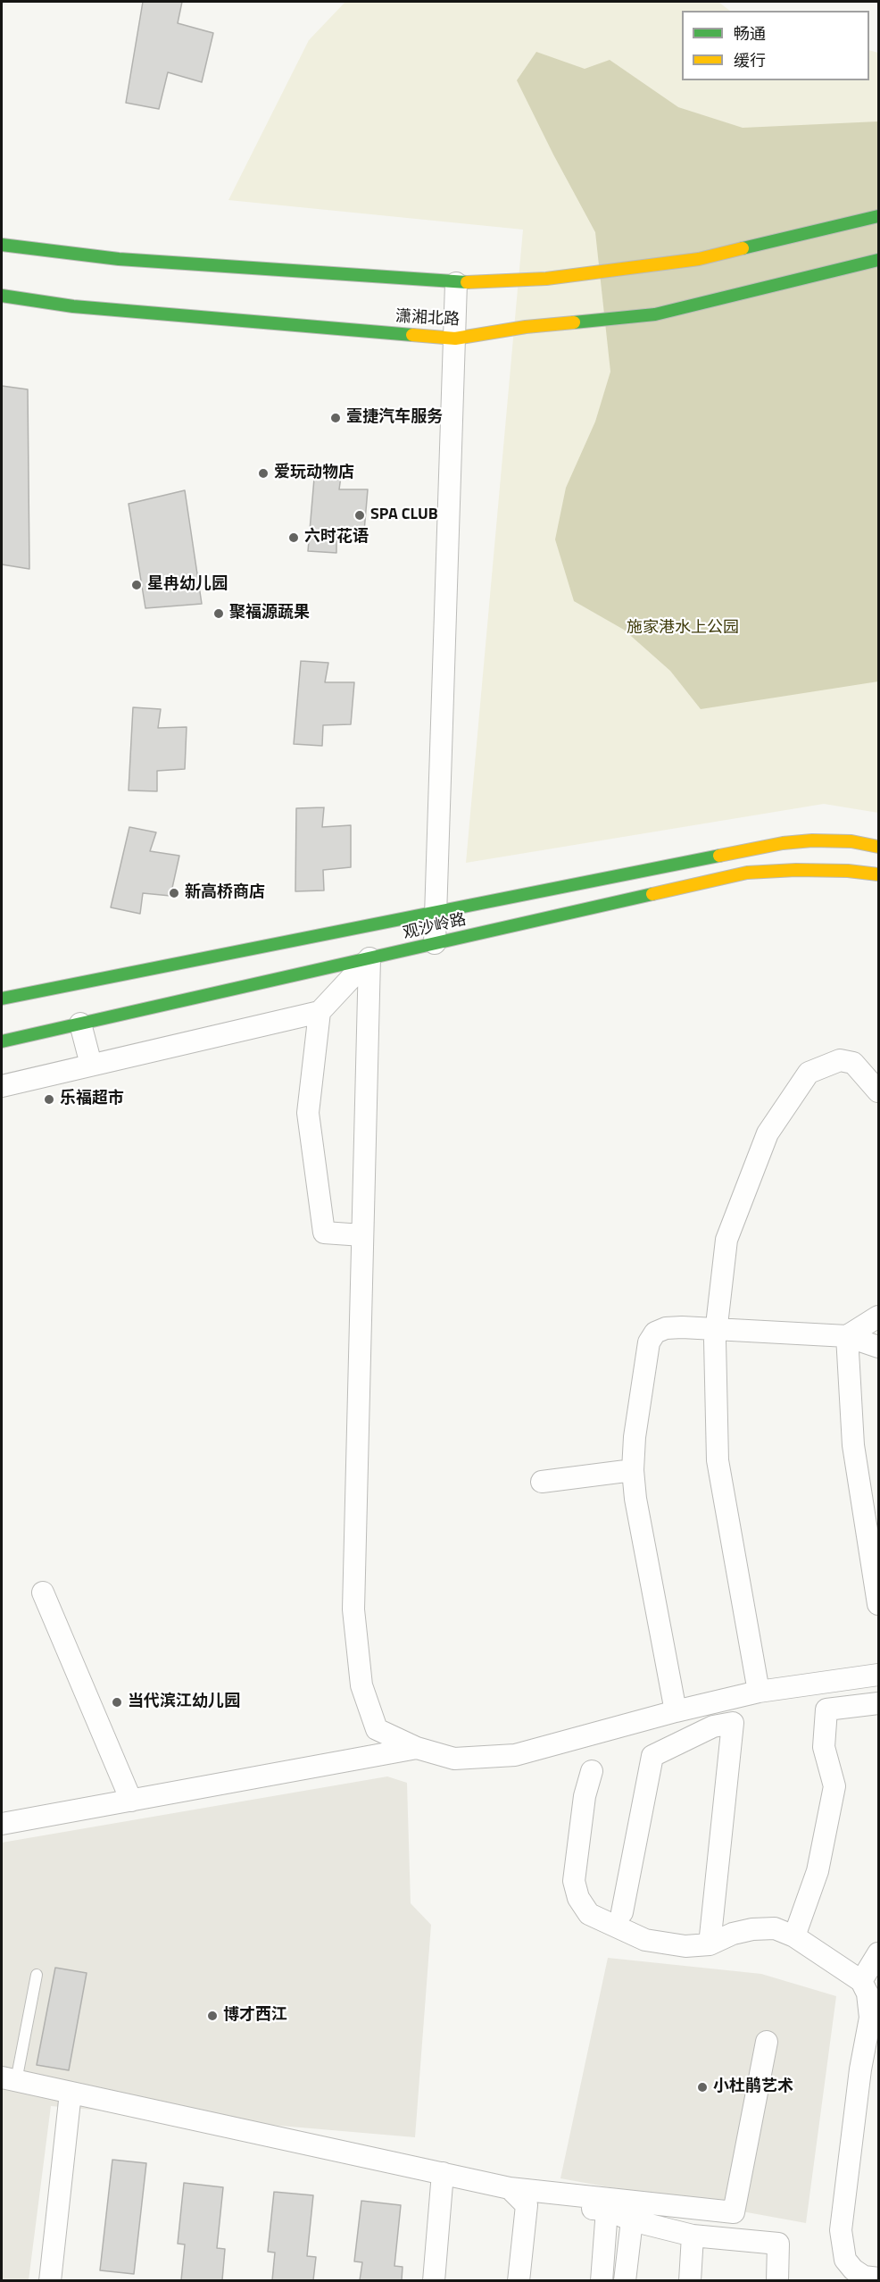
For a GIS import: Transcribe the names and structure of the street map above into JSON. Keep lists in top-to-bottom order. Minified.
{"streets":{"main road":["潇湘北路","观沙岭路"]},"parks":["施家港水上公园"],"places":["壹捷汽车服务","爱玩动物店","SPA CLUB","六时花语","星冉幼儿园","聚福源蔬果","新高桥商店","乐福超市","当代滨江幼儿园","博才西江","小杜鹃艺术"],"legend":["畅通","缓行"]}
